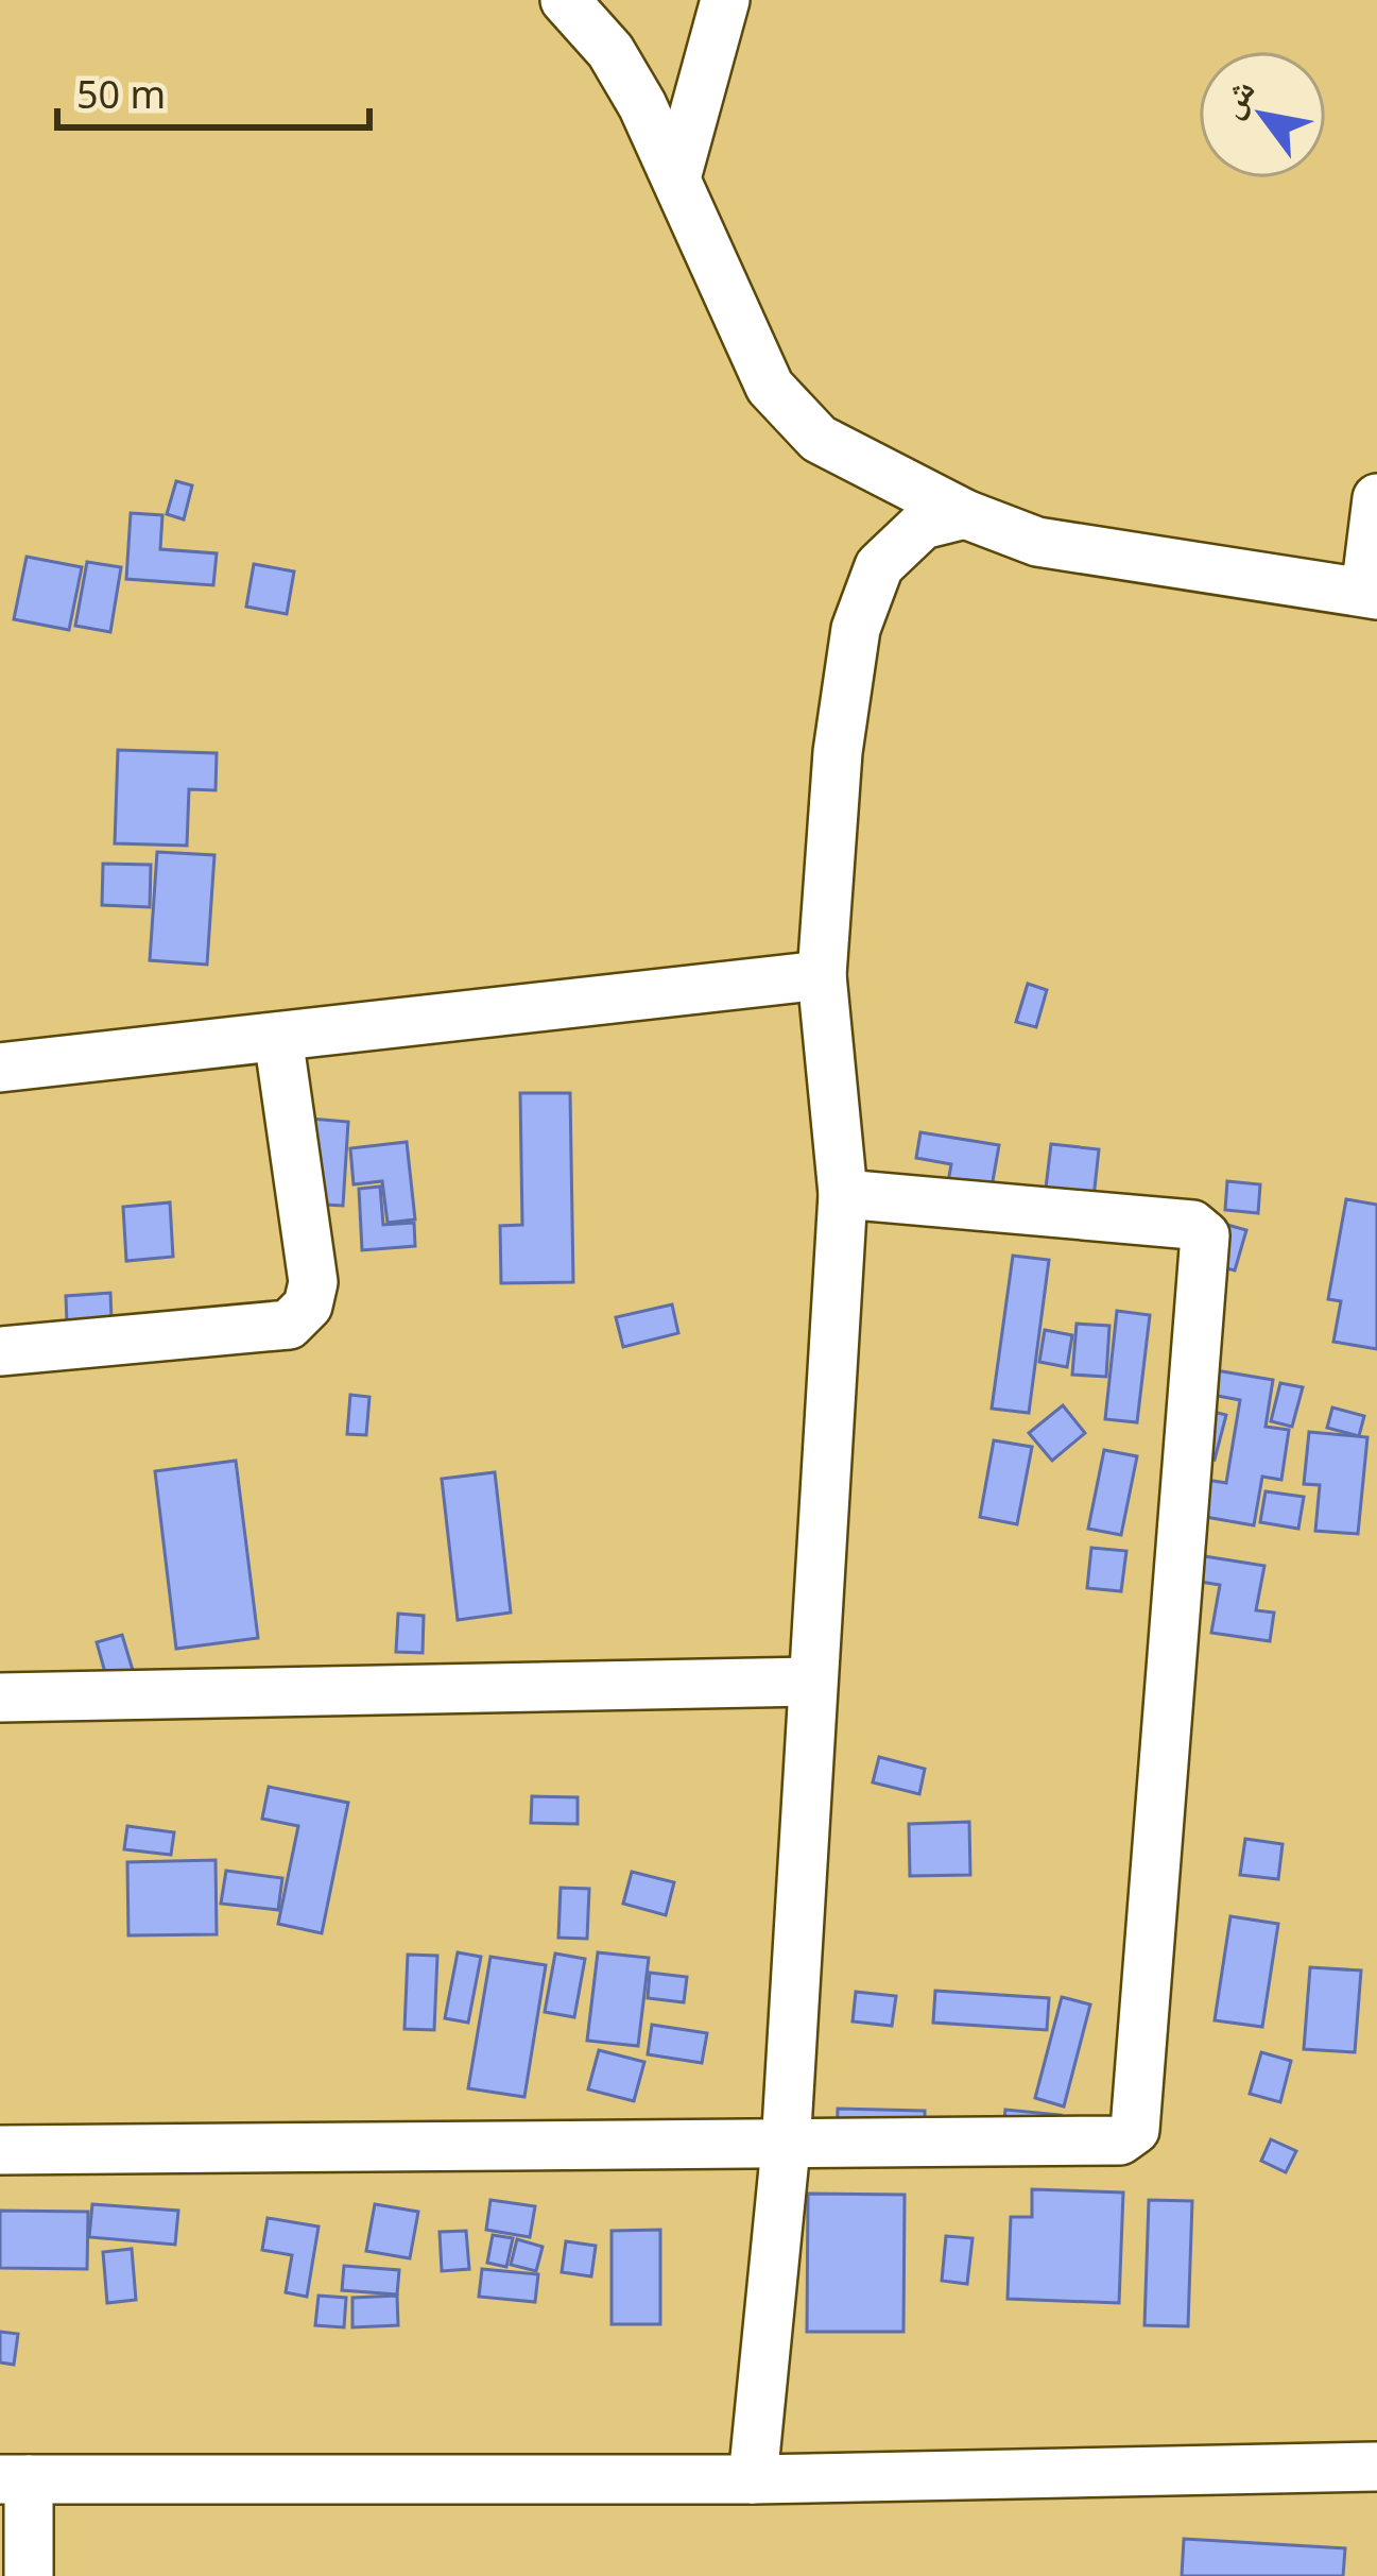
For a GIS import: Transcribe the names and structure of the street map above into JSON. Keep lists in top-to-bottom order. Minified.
{"scale_bar":"50 m","north":"top left"}
